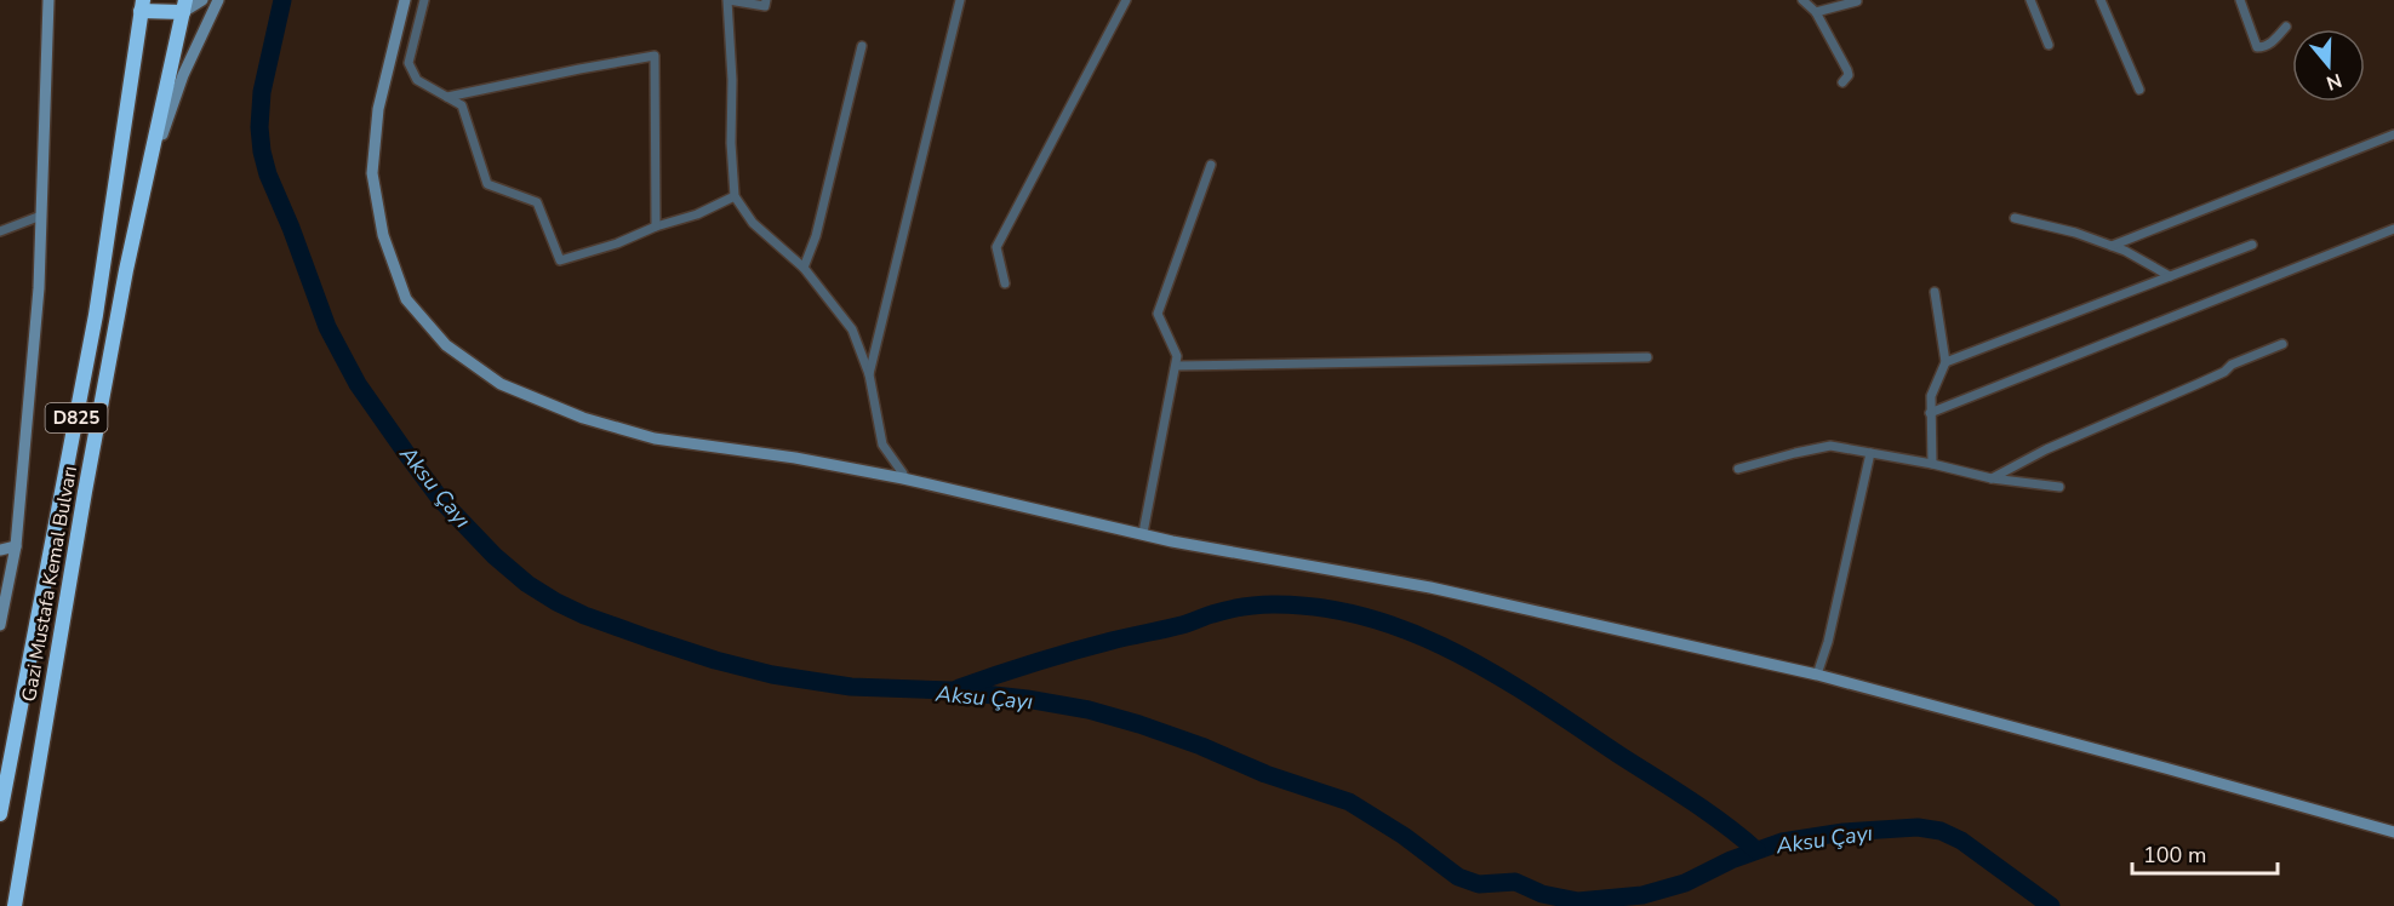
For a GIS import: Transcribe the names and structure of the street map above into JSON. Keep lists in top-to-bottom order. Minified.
{"streets":{"highway":["D825","Gazi Mustafa Kemal Bulvarı"]},"water":["Aksu Çayı"],"scale_bar":"100 m","north":"bottom"}
